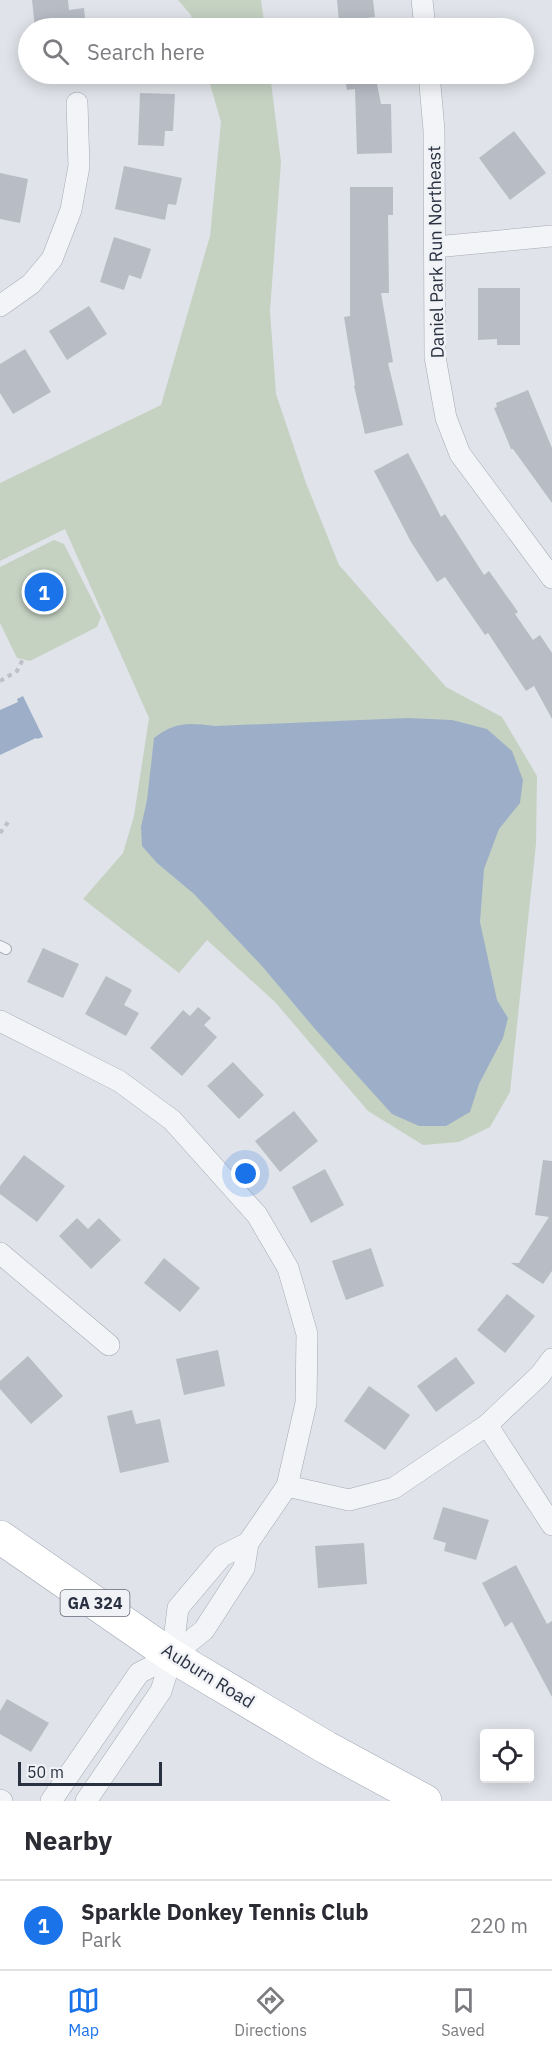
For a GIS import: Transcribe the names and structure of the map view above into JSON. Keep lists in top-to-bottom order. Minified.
{"streets":{"main road":["GA 324","Auburn Road"],"street":["Daniel Park Run Northeast"]},"scale_bar":"50 m","page":{"search":"Search here","pins":"1","scale":"50 m","heading":"Nearby","list":[{"mark":"1","name":"Sparkle Donkey Tennis Club","note":"Park","value":"220 m"}],"nav":["Map","Directions","Saved"]}}
